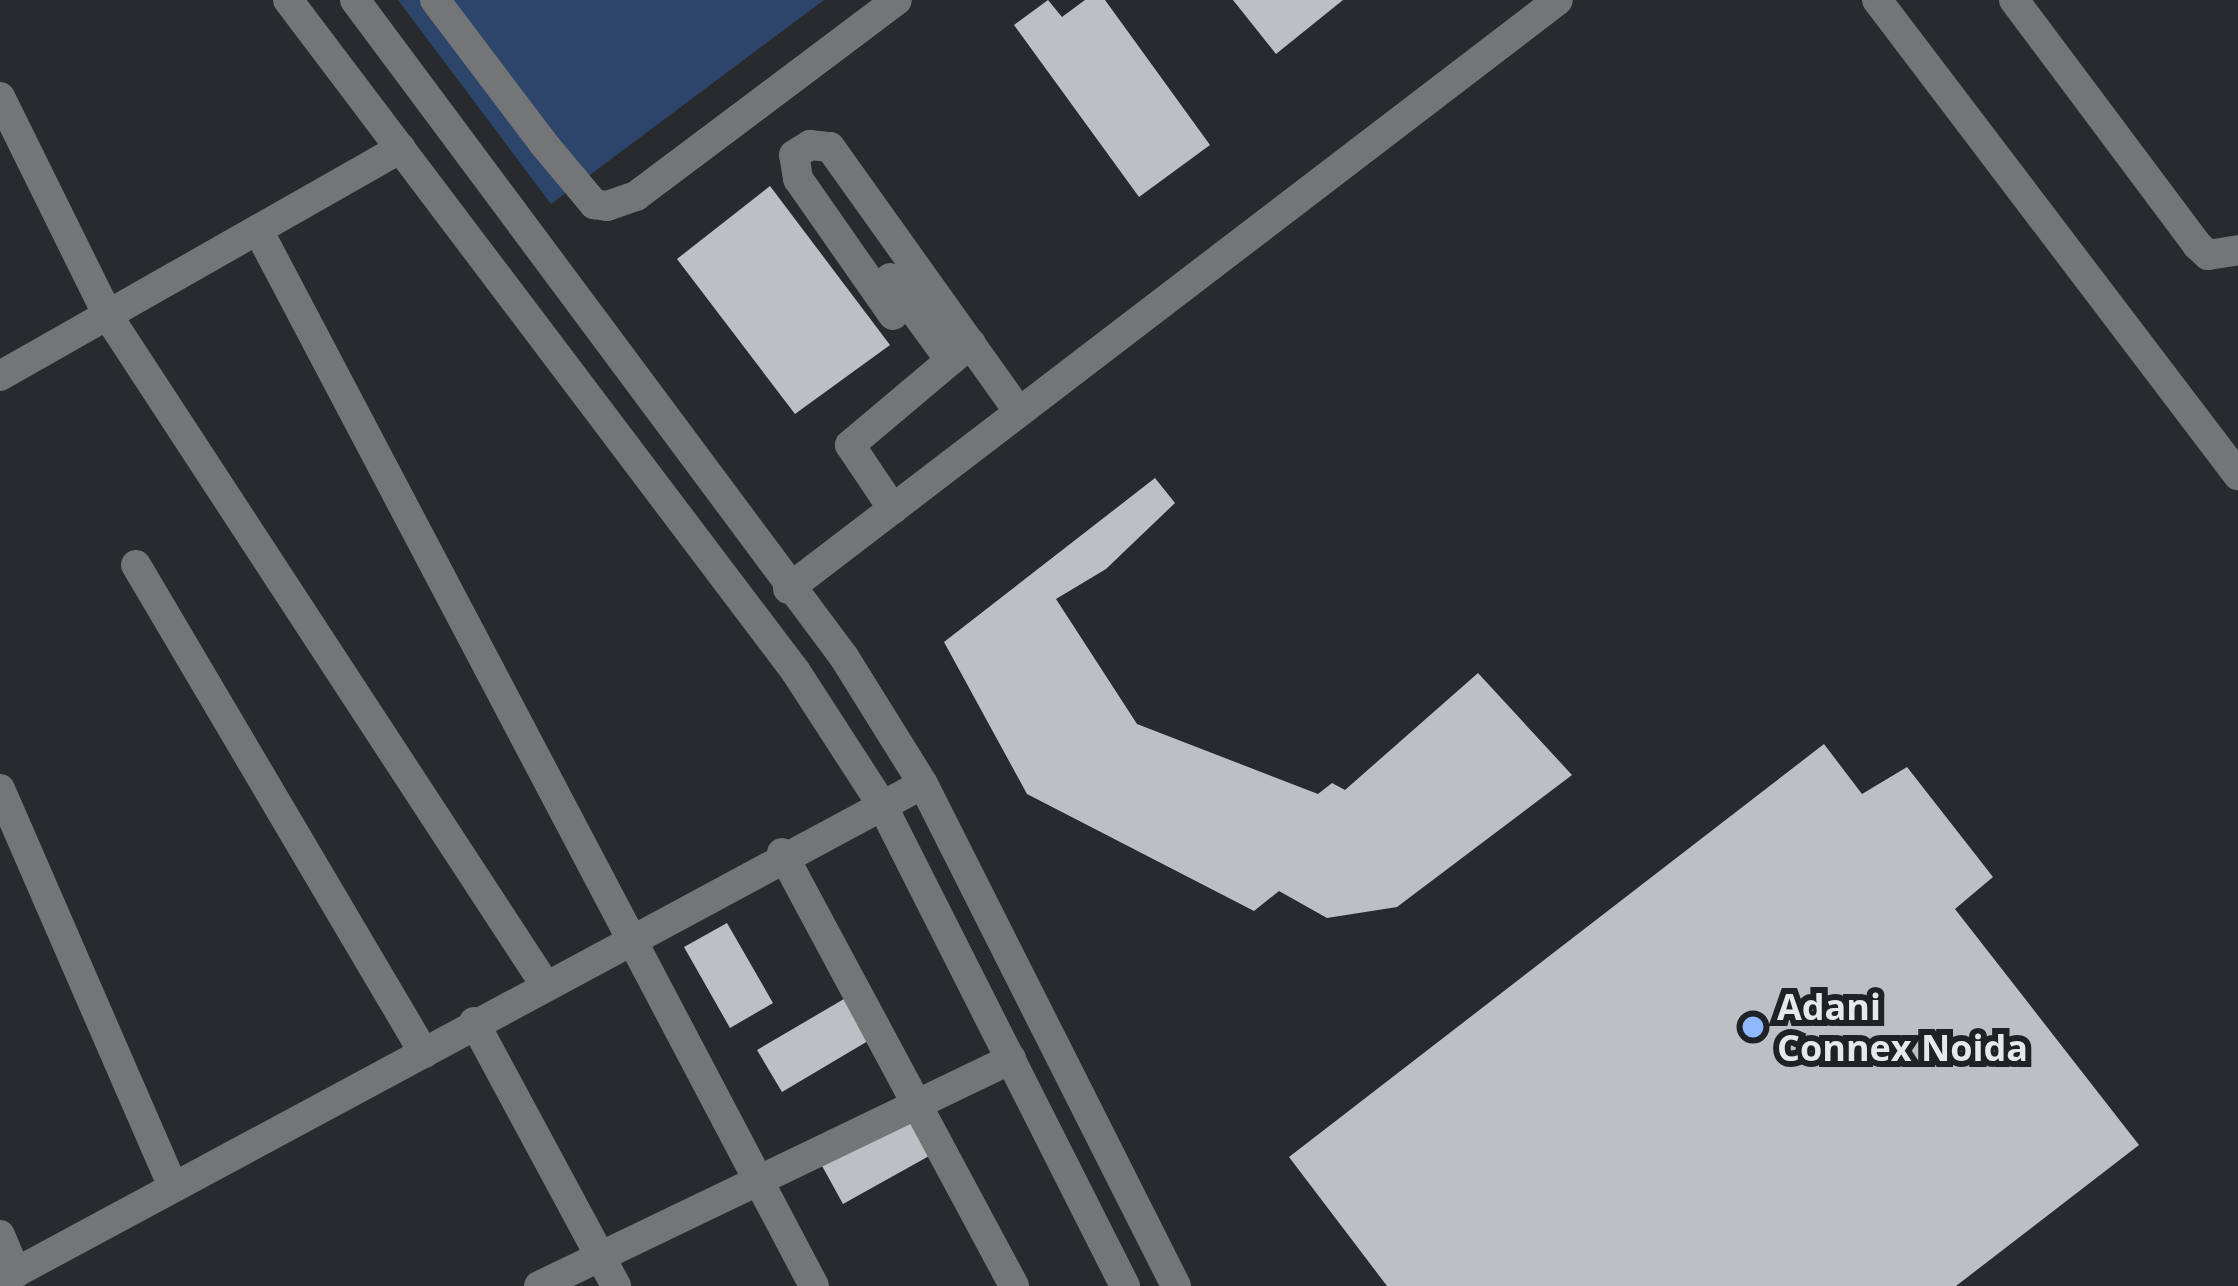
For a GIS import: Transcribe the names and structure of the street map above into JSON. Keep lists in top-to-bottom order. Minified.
{"places":["Adani Connex Noida"]}
